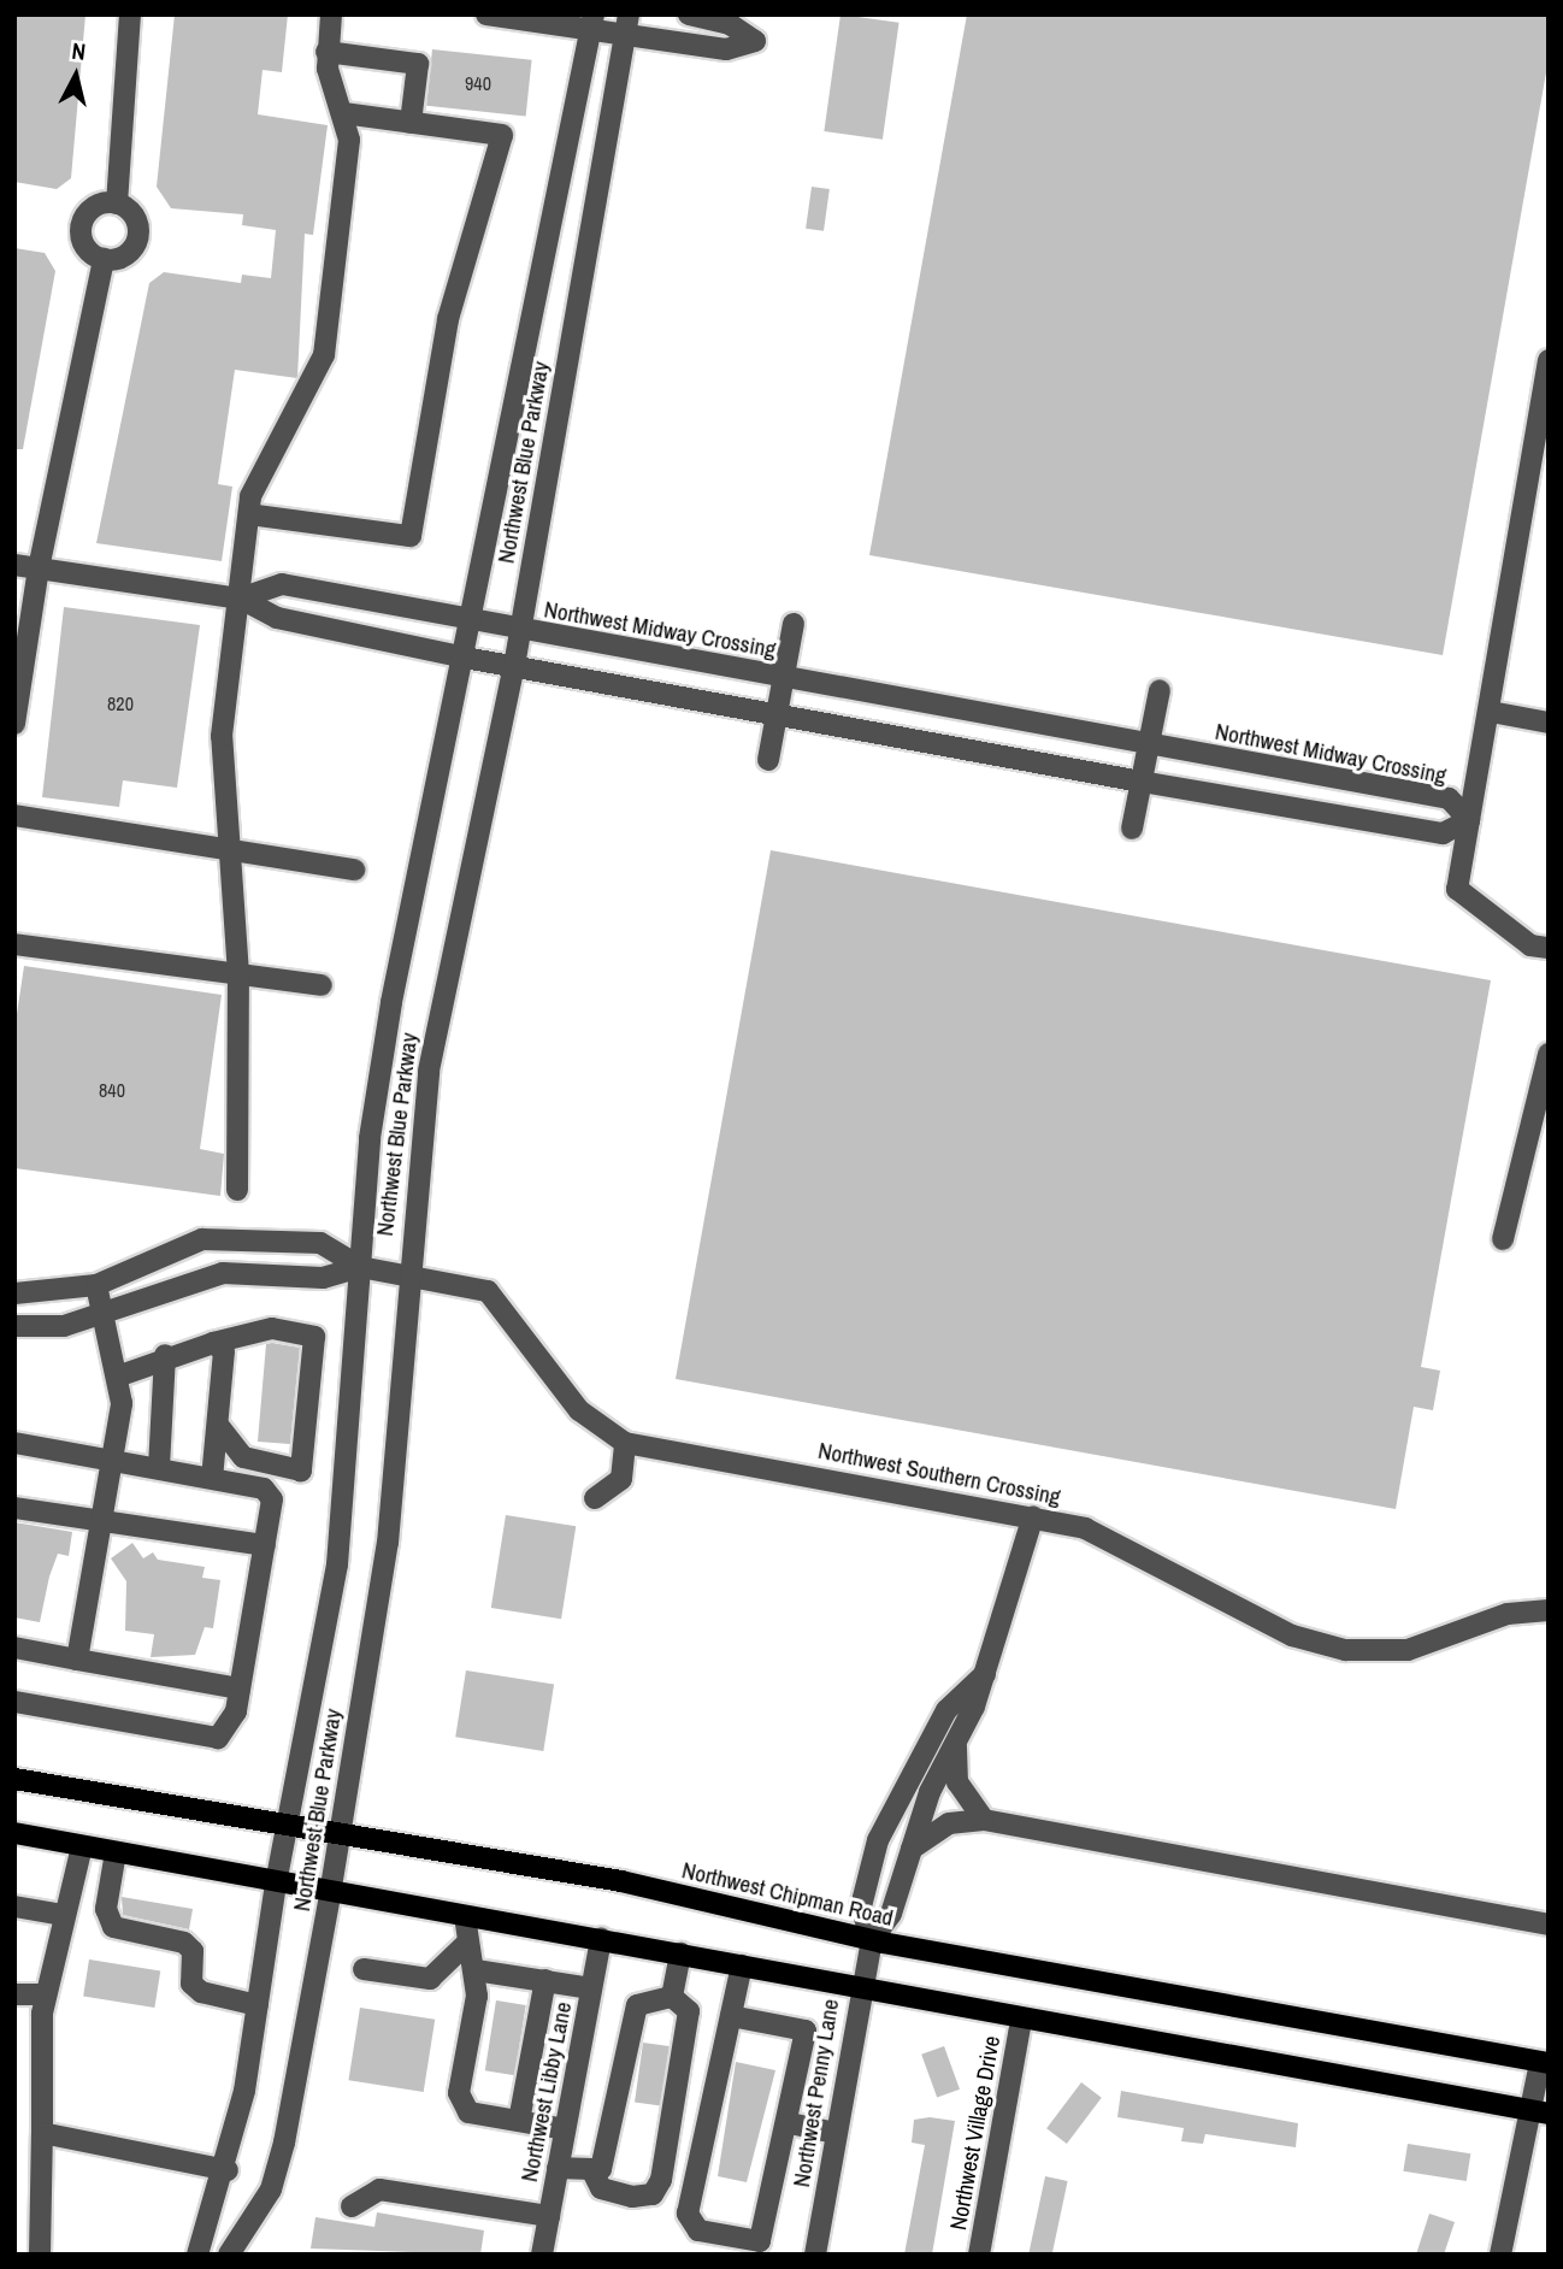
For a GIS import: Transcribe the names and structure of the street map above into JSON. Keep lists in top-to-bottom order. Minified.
{"streets":{"main road":["Northwest Chipman Road"],"street":["Northwest Blue Parkway","Northwest Midway Crossing","Northwest Southern Crossing","Northwest Libby Lane","Northwest Penny Lane","Northwest Village Drive"]},"crossings":[["Northwest Blue Parkway","Northwest Midway Crossing"],["Northwest Blue Parkway","Northwest Southern Crossing"],["Northwest Blue Parkway","Northwest Chipman Road"],["Northwest Chipman Road","Northwest Penny Lane"]],"house_numbers":["940","820","840"],"north":"top"}
